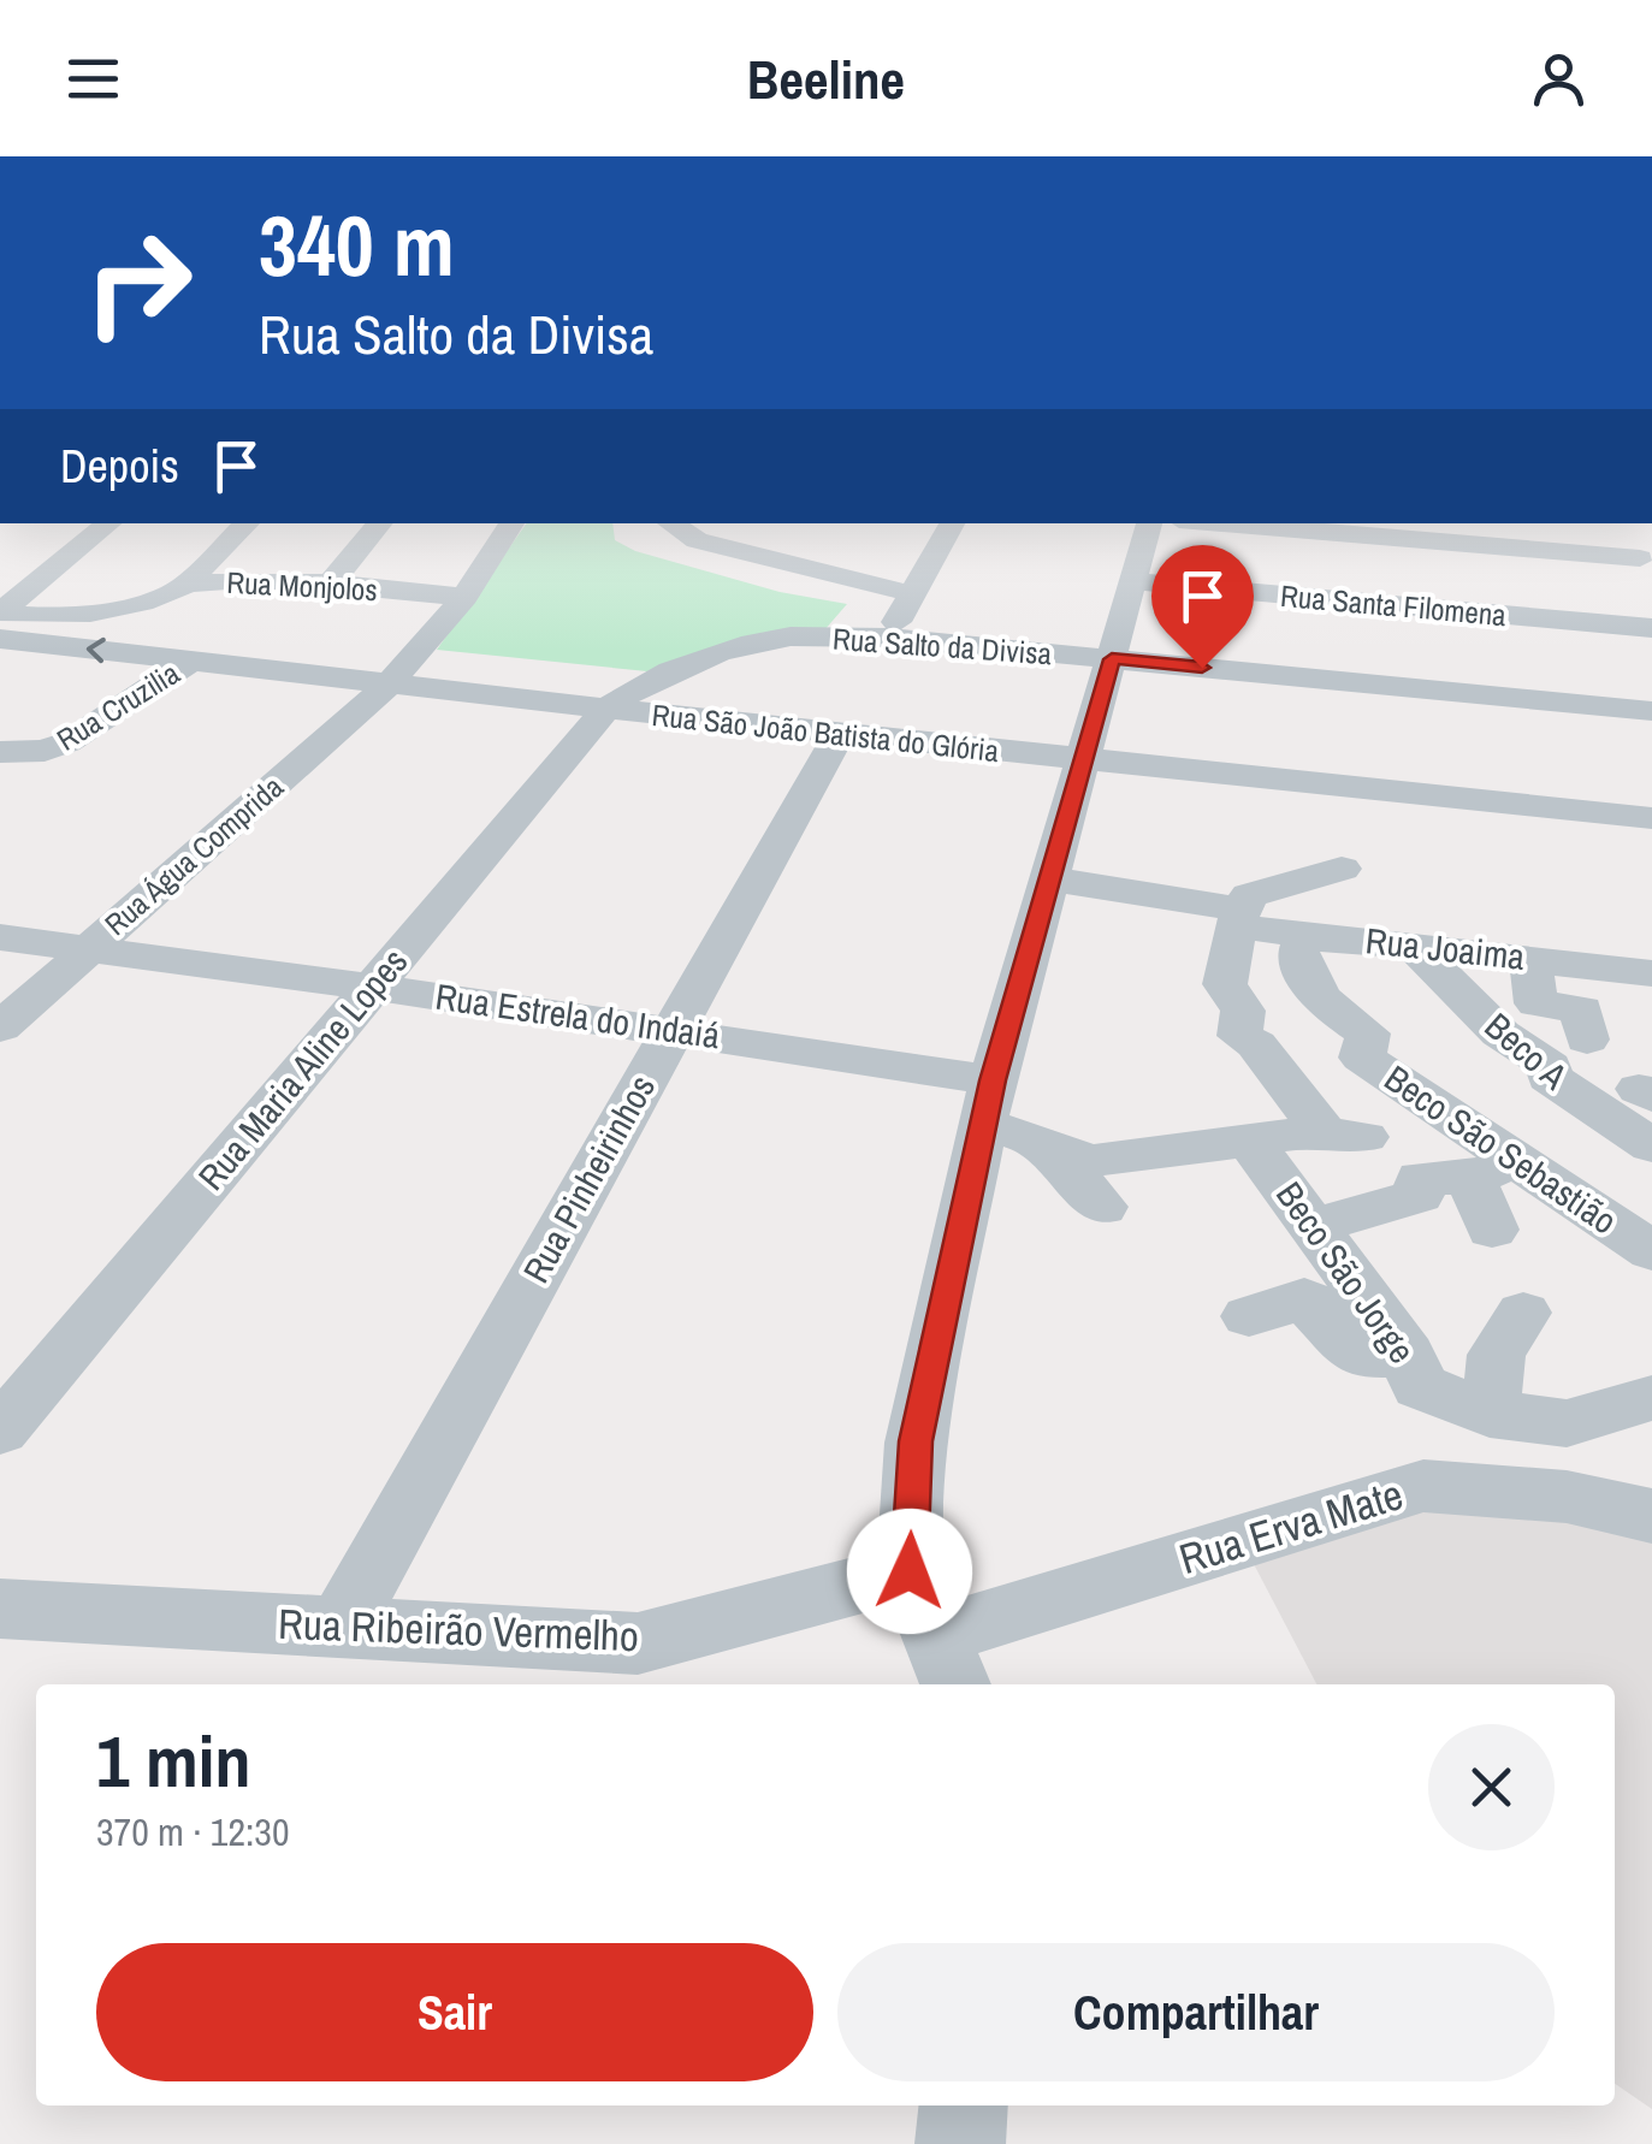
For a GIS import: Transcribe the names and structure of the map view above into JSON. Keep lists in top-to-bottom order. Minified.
{"streets":{"street":["Rua Monjolos","Rua Santa Filomena","Rua Salto da Divisa","Rua Cruzilia","Rua São João Batista do Glória","Rua Água Comprida","Rua Joaima","Rua Estrela do Indaiá","Beco A","Rua Maria Aline Lopes","Beco São Sebastião","Rua Pinheirinhos","Beco São Jorge","Rua Erva Mate","Rua Ribeirão Vermelho"]},"crossings":[["Rua Monjolos","Rua São João Batista do Glória"],["Rua Monjolos","Rua Água Comprida"],["Rua Salto da Divisa","Rua São João Batista do Glória"],["Rua Salto da Divisa","Rua Maria Aline Lopes"],["Rua Cruzilia","Rua São João Batista do Glória"],["Rua São João Batista do Glória","Rua Água Comprida"],["Rua São João Batista do Glória","Rua Maria Aline Lopes"],["Rua São João Batista do Glória","Rua Pinheirinhos"],["Rua Água Comprida","Rua Estrela do Indaiá"],["Rua Joaima","Rua Estrela do Indaiá"],["Rua Joaima","Beco A"],["Rua Joaima","Beco São Sebastião"],["Rua Estrela do Indaiá","Rua Maria Aline Lopes"],["Rua Estrela do Indaiá","Rua Pinheirinhos"],["Rua Estrela do Indaiá","Beco São Jorge"],["Rua Pinheirinhos","Rua Ribeirão Vermelho"]],"page":{"header":"Beeline","turn":["340 m","Rua Salto da Divisa"],"then":"Depois","heading":["1 min","370 m · 12:30"],"buttons":["Sair","Compartilhar"]}}
